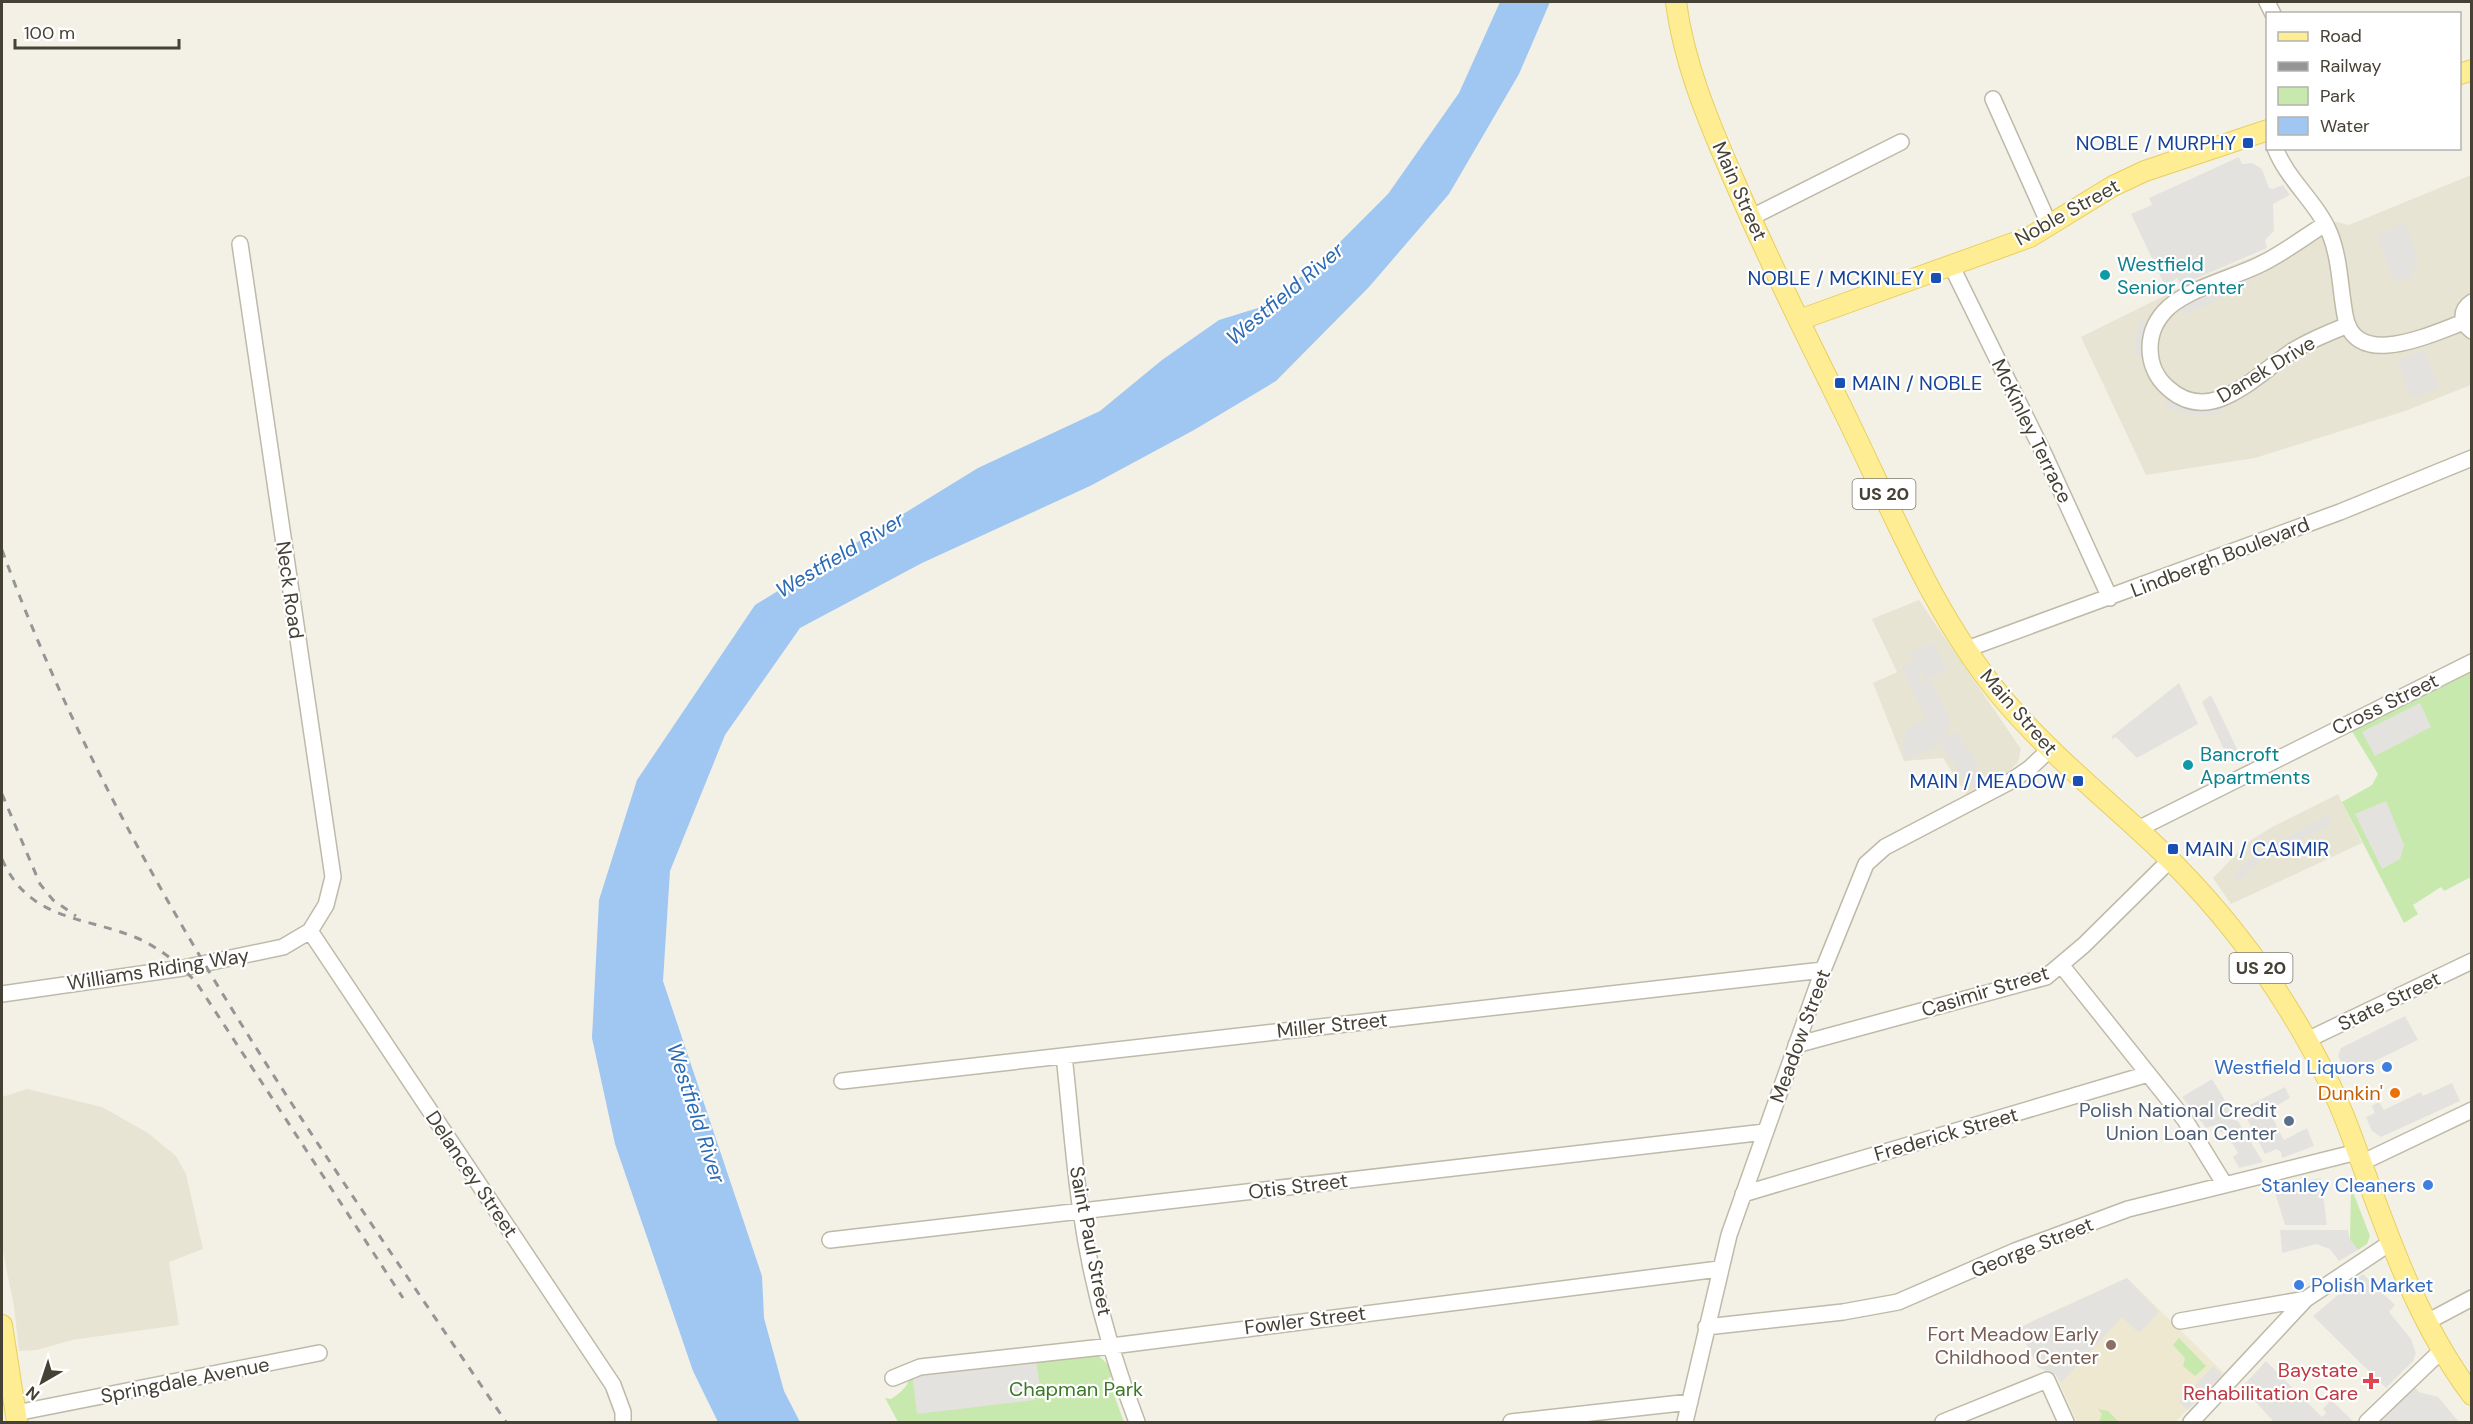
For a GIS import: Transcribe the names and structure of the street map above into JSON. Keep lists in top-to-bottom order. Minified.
{"streets":{"main road":["Main Street","Noble Street","US 20"],"street":["Danek Drive","McKinley Terrace","Lindbergh Boulevard","Neck Road","Cross Street","Williams Riding Way","Casimir Street","State Street","Miller Street","Meadow Street","Frederick Street","Delancey Street","Otis Street","Saint Paul Street","George Street","Fowler Street","Springdale Avenue"]},"crossings":[["Main Street","Noble Street"],["Main Street","Lindbergh Boulevard"],["Main Street","Cross Street"],["Main Street","Casimir Street"],["Main Street","State Street"],["Main Street","Meadow Street"],["Main Street","George Street"],["Noble Street","McKinley Terrace"],["McKinley Terrace","Lindbergh Boulevard"],["Neck Road","Williams Riding Way"],["Neck Road","Delancey Street"],["Williams Riding Way","Delancey Street"],["Casimir Street","Meadow Street"],["Miller Street","Meadow Street"],["Miller Street","Saint Paul Street"],["Meadow Street","Frederick Street"],["Meadow Street","Otis Street"],["Meadow Street","George Street"],["Meadow Street","Fowler Street"],["Otis Street","Saint Paul Street"],["Saint Paul Street","Fowler Street"]],"water":["Westfield River"],"parks":["Chapman Park"],"places":{"transit":["NOBLE / MURPHY","NOBLE / MCKINLEY","MAIN / NOBLE","MAIN / MEADOW","MAIN / CASIMIR"],"other":["Westfield Senior Center","Bancroft Apartments","Westfield Liquors","Dunkin'","Polish National Credit Union Loan Center","Stanley Cleaners","Polish Market","Fort Meadow Early Childhood Center"],"health":["Baystate Rehabilitation Care"]},"legend":["Road","Railway","Park","Water"],"scale_bar":"100 m","north":"bottom left"}
